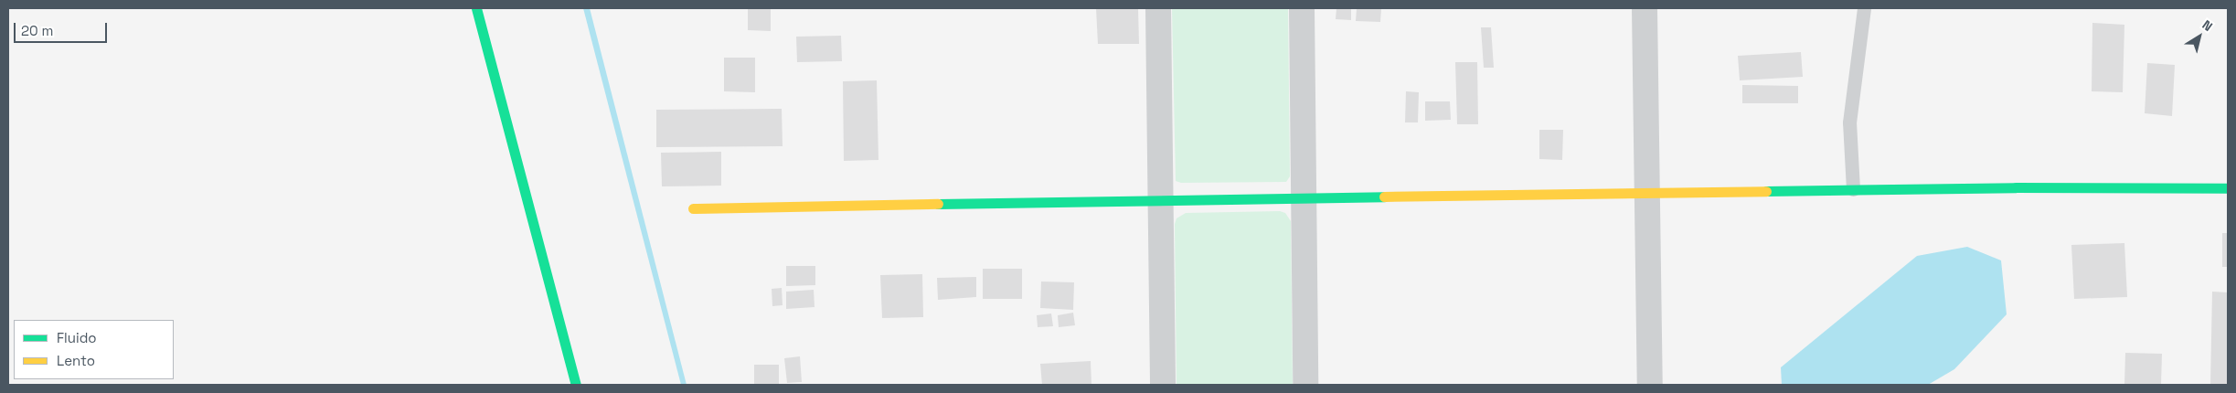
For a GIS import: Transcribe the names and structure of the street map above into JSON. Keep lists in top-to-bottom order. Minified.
{"legend":["Fluido","Lento"],"scale_bar":"20 m","north":"top right"}
